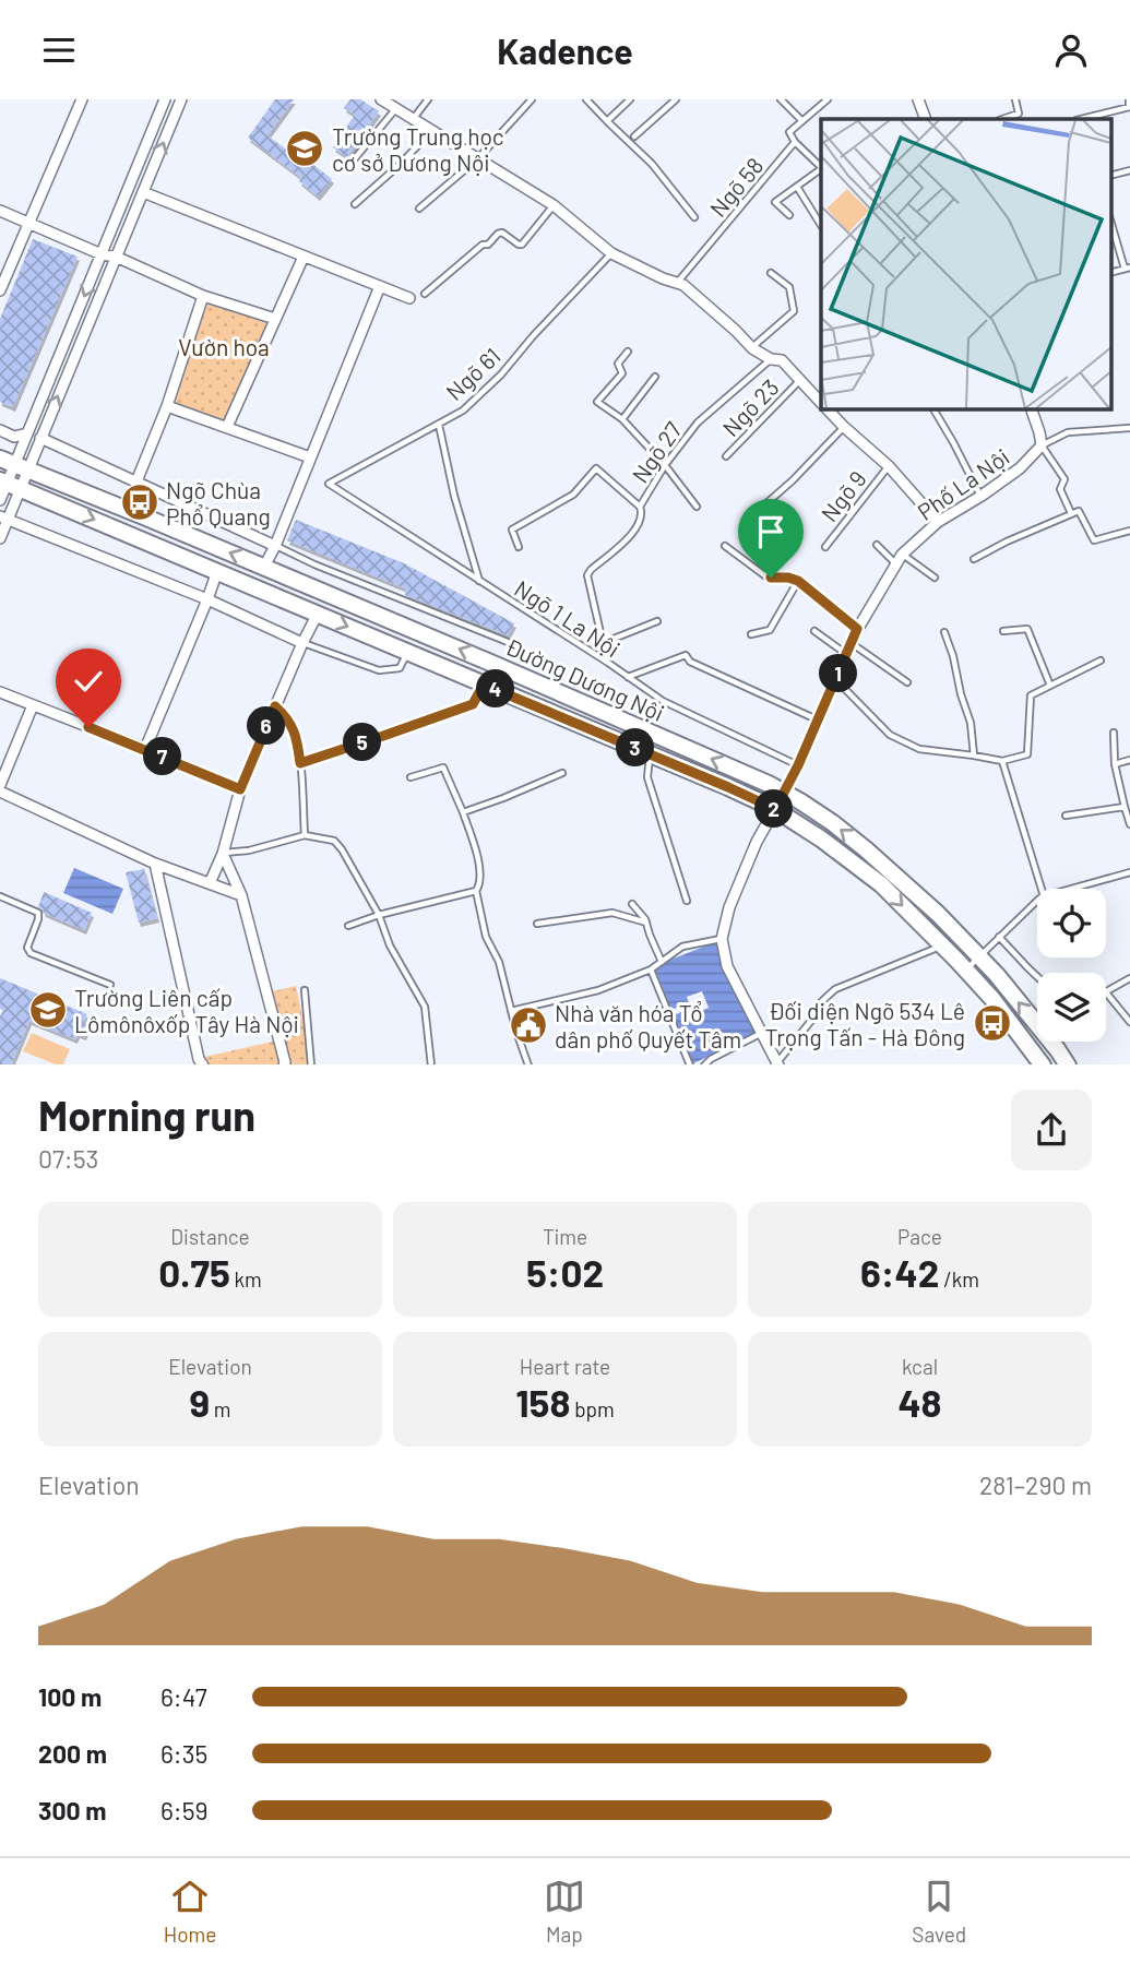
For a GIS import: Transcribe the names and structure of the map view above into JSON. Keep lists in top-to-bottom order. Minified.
{"streets":{"main road":["Đường Dương Nội"],"street":["Phố La Nội"],"lane":["Ngõ 58","Ngõ 61","Ngõ 23","Ngõ 27","Ngõ 9","Ngõ 1 La Nội"]},"crossings":[["Ngõ 61","Ngõ 1 La Nội"],["Phố La Nội","Ngõ 1 La Nội"],["Phố La Nội","Đường Dương Nội"]],"parks":["Vườn hoa"],"places":{"school or university":["Trường Trung học cơ sở Dương Nội","Trường Liên cấp Lômônôxốp Tây Hà Nội"],"bus stop":["Ngõ Chùa Phổ Quang","Đối diện Ngõ 534 Lê Trọng Tấn - Hà Đông"],"public building":["Nhà văn hóa Tổ dân phố Quyết Tâm"]},"page":{"header":"Kadence","pins":["1","4","6","5","3","7","2"],"heading":["Morning run","07:53"],"stats":[["Distance","0.75 km"],["Time","5:02"],["Pace","6:42 /km"],["Elevation","9 m"],["Heart rate","158 bpm"],["kcal","48"]],"chart":["Elevation","281–290 m"],"list":[{"name":"100 m","note":"6:47"},{"name":"200 m","note":"6:35"},{"name":"300 m","note":"6:59"}],"tabs":["Home","Map","Saved"]}}
